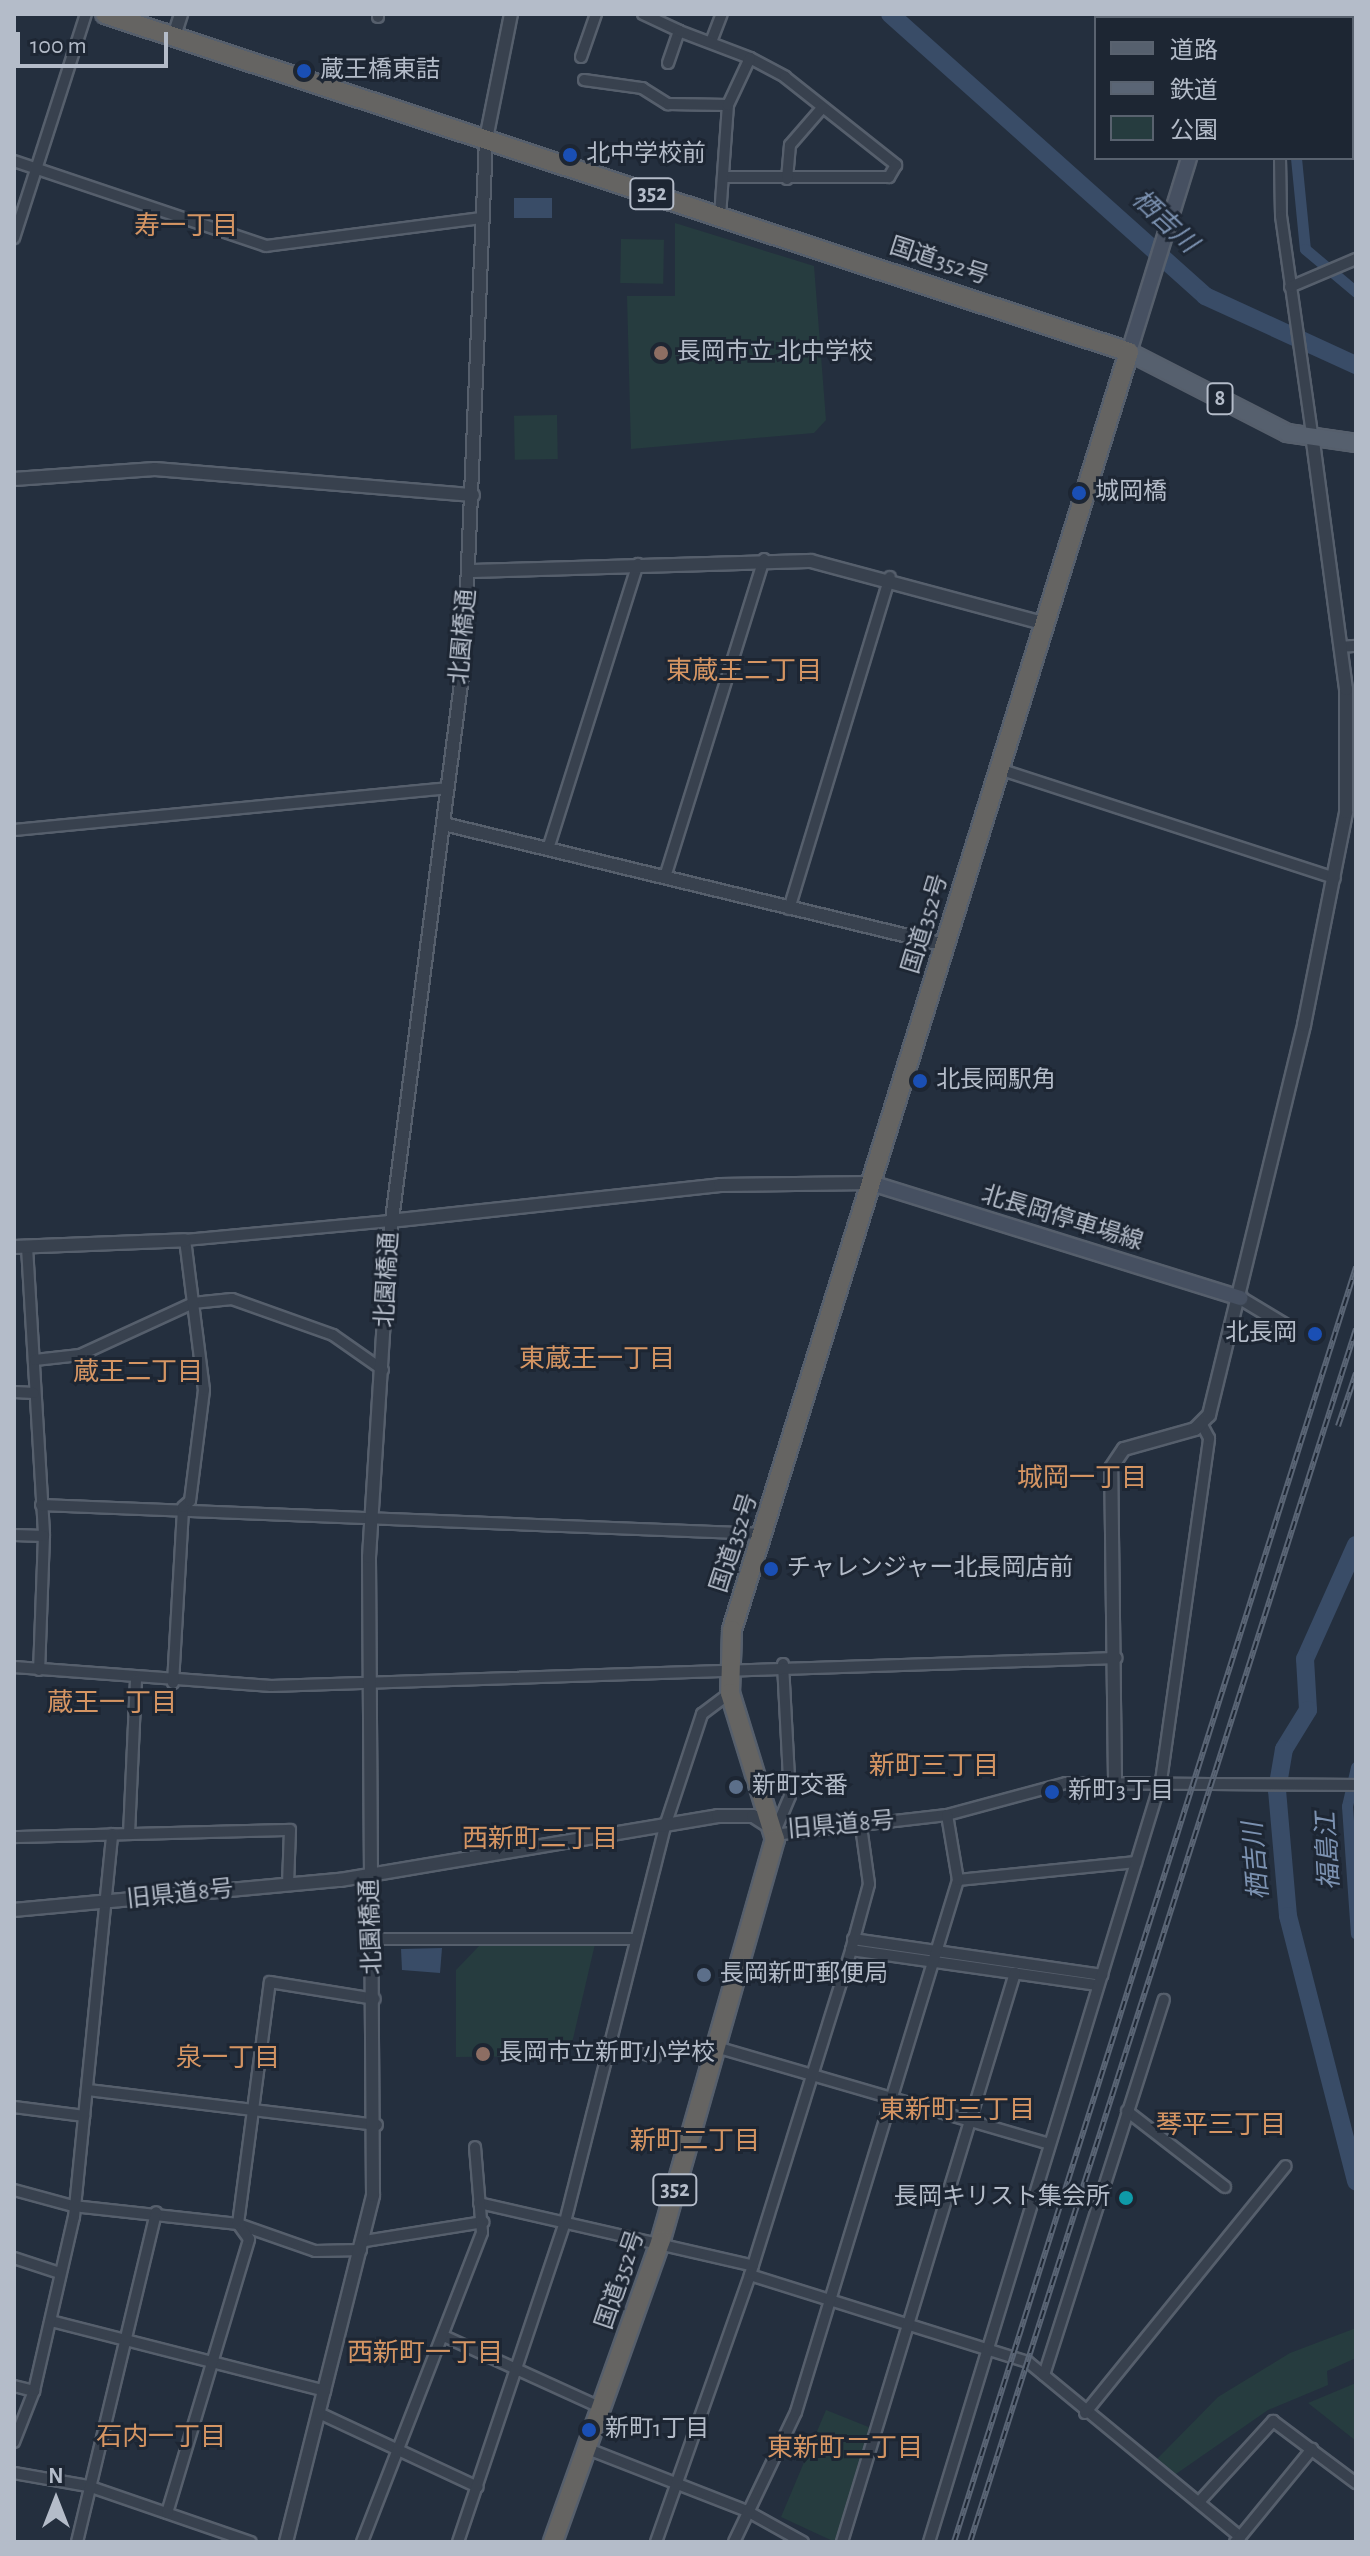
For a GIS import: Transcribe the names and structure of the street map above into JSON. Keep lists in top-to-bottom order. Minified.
{"streets":{"highway":["352","国道352号"],"main road":["8","北長岡停車場線"],"street":["北園橋通","旧県道8号"]},"crossings":[["国道352号","8"],["国道352号","北園橋通"],["国道352号","北長岡停車場線"],["国道352号","旧県道8号"],["北園橋通","旧県道8号"]],"districts":["寿一丁目","東蔵王二丁目","東蔵王一丁目","蔵王二丁目","城岡一丁目","蔵王一丁目","新町三丁目","西新町二丁目","泉一丁目","東新町三丁目","琴平三丁目","新町二丁目","西新町一丁目","石内一丁目","東新町二丁目"],"water":["栖吉川","福島江"],"places":["蔵王橋東詰","北中学校前","長岡市立 北中学校","城岡橋","北長岡駅角","北長岡","チャレンジャー北長岡店前","新町交番","新町3丁目","長岡新町郵便局","長岡市立新町小学校","長岡キリスト集会所","新町1丁目"],"legend":["道路","鉄道","公園"],"scale_bar":"100 m","north":"top"}
